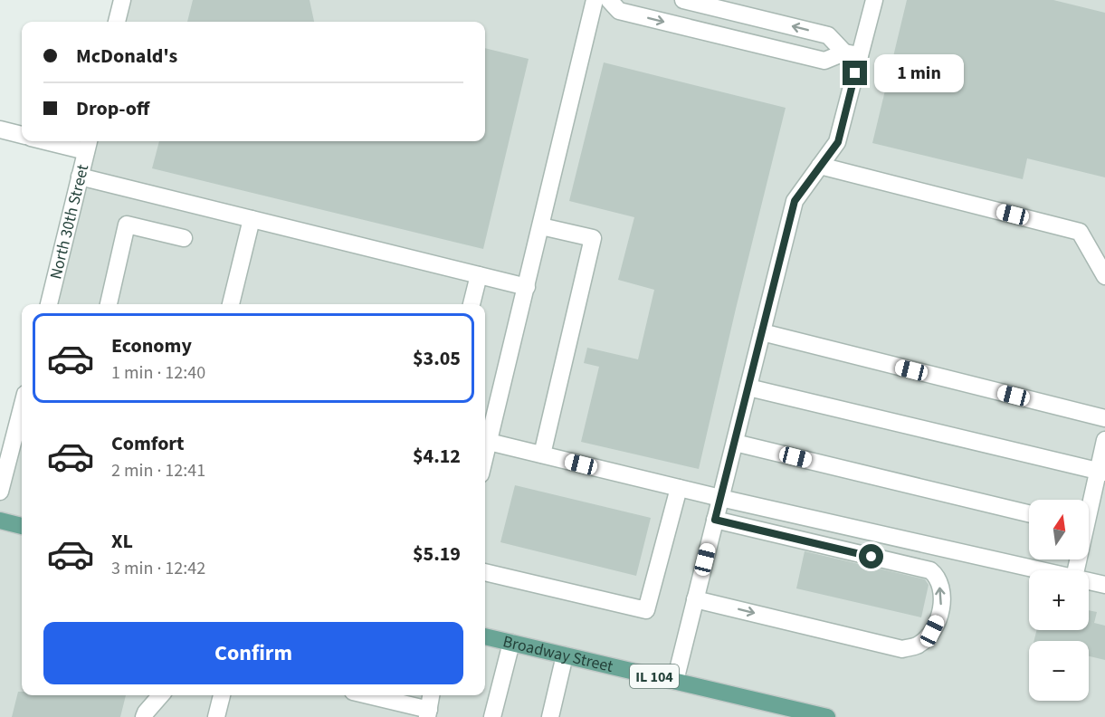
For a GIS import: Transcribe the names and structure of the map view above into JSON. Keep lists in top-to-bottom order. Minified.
{"streets":{"main road":["Broadway Street","IL 104"],"street":["North 30th Street"]},"north":"top","page":{"banner":["McDonald's","Drop-off"],"bubble":"1 min","list":[{"name":"Economy","note":"1 min · 12:40","value":"$3.05"},{"name":"Comfort","note":"2 min · 12:41","value":"$4.12"},{"name":"XL","note":"3 min · 12:42","value":"$5.19"}],"map_buttons":["+","−"],"buttons":"Confirm"}}
